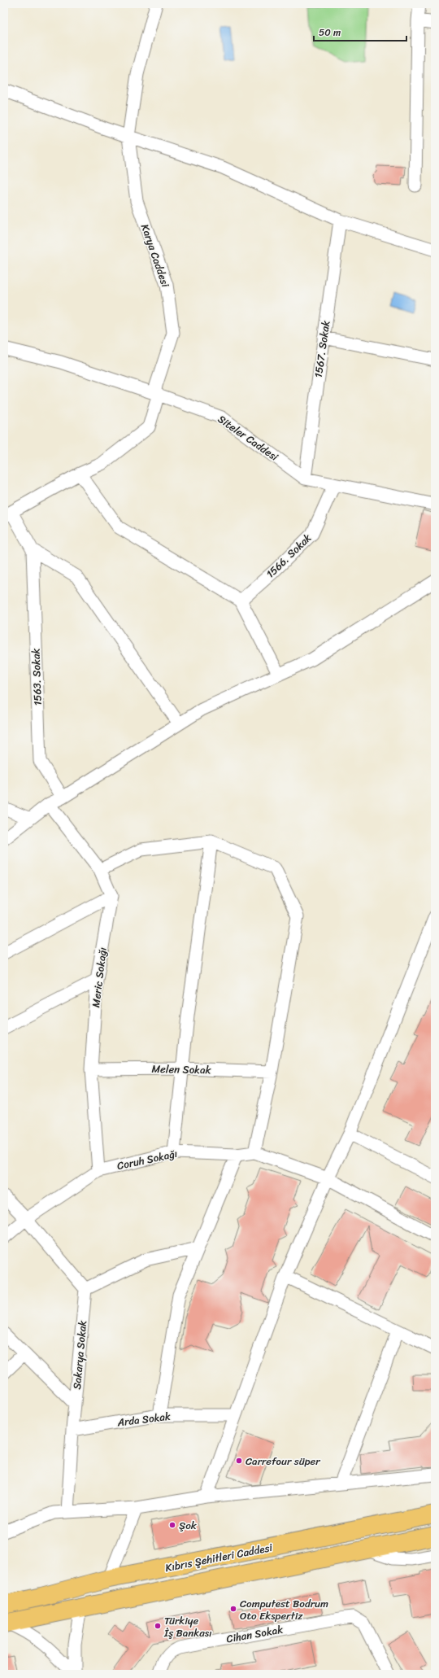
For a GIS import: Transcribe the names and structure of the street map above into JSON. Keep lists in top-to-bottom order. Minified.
{"streets":{"highway":["Kıbrıs Şehitleri Caddesi"],"street":["Karya Caddesi","1567. Sokak","Siteler Caddesi","1566. Sokak","1563. Sokak","Meric Sokağı","Melen Sokak","Coruh Sokağı","Sakarya Sokak","Arda Sokak","Cihan Sokak"]},"crossings":[["Karya Caddesi","Siteler Caddesi"],["1567. Sokak","Siteler Caddesi"],["1567. Sokak","1566. Sokak"],["Siteler Caddesi","1566. Sokak"],["Meric Sokağı","Melen Sokak"],["Meric Sokağı","Coruh Sokağı"],["Sakarya Sokak","Arda Sokak"]],"places":["Carrefour süper","Şok","Computest Bodrum Oto Ekspertiz","Türkiye İş Bankası"],"scale_bar":"50 m"}
